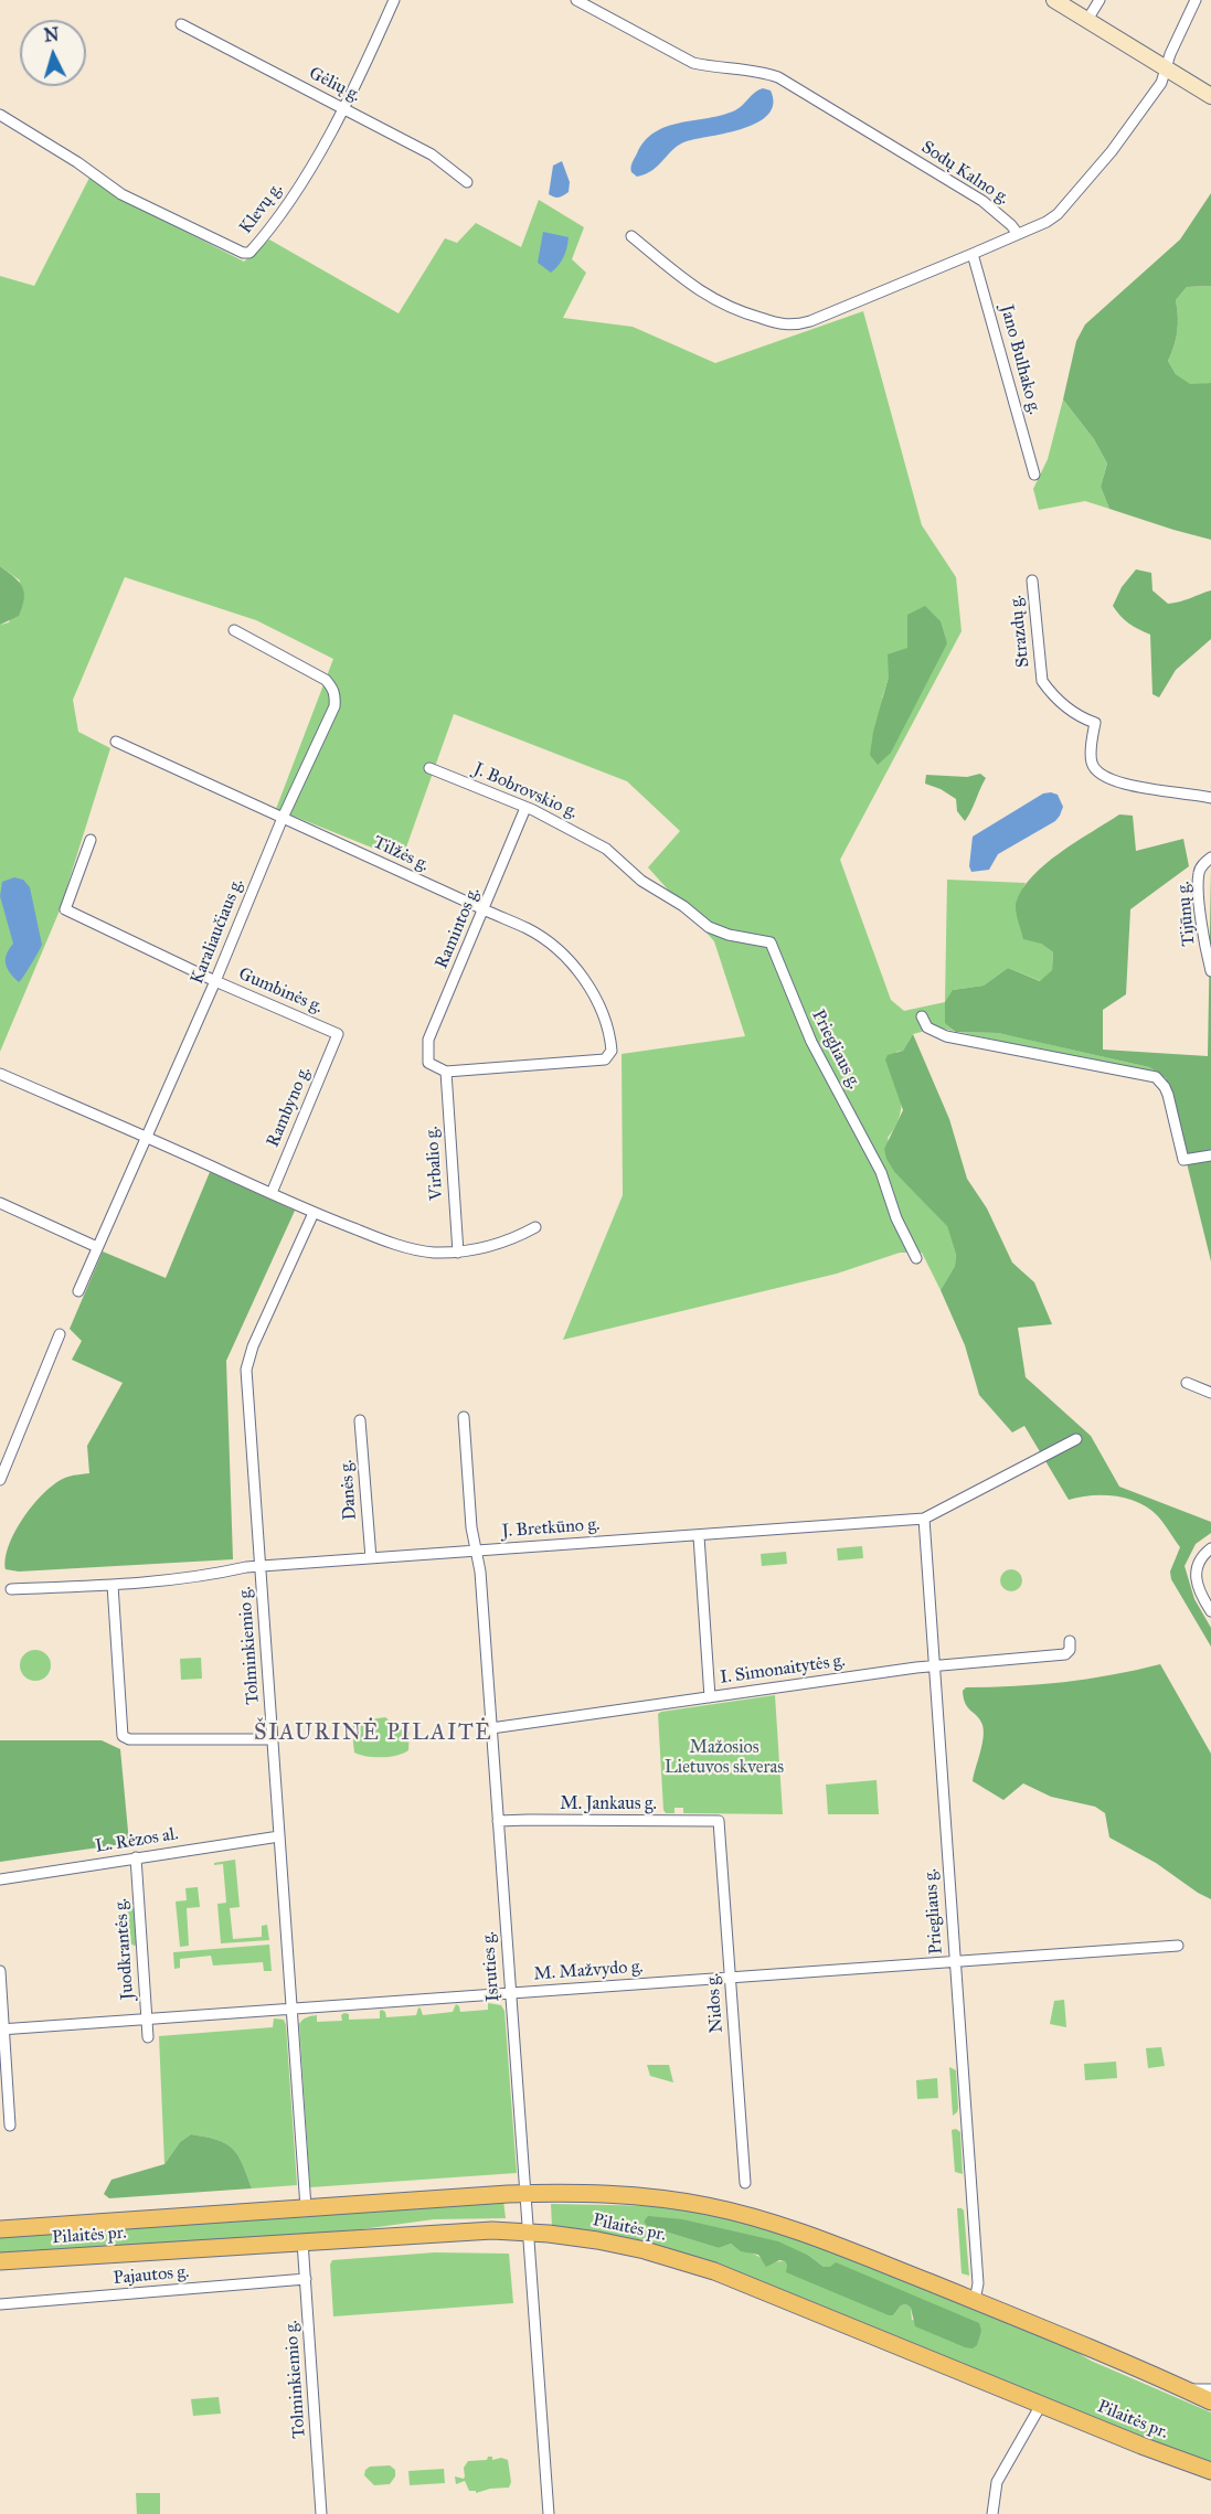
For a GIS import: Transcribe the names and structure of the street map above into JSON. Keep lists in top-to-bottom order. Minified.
{"streets":{"main road":["Pilaitės pr."],"street":["Gėlių g.","Sodų Kalno g.","Klevų g.","Jano Bulhako g.","Strazdų g.","J. Bobrovskio g.","Tilžės g.","Tijūnų g.","Ramintos g.","Karaliaučiaus g.","Gumbinės g.","Priegliaus g.","Rambyno g.","Virbalio g.","Danės g.","J. Bretkūno g.","Tolminkiemio g.","I. Simonaitytės g.","M. Jankaus g.","L. Rėzos al.","Juodkrantės g.","Įsruties g.","M. Mažvydo g.","Nidos g.","Pajautos g."]},"crossings":[["Gėlių g.","Klevų g."],["J. Bobrovskio g.","Ramintos g."],["J. Bobrovskio g.","Priegliaus g."],["Tilžės g.","Ramintos g."],["Tilžės g.","Karaliaučiaus g."],["Tilžės g.","Virbalio g."],["Ramintos g.","Virbalio g."],["Karaliaučiaus g.","Gumbinės g."],["Gumbinės g.","Rambyno g."],["Priegliaus g.","J. Bretkūno g."],["Priegliaus g.","I. Simonaitytės g."],["Priegliaus g.","M. Mažvydo g."],["Priegliaus g.","Pilaitės pr."],["Danės g.","J. Bretkūno g."],["J. Bretkūno g.","Tolminkiemio g."],["J. Bretkūno g.","Įsruties g."],["Tolminkiemio g.","L. Rėzos al."],["Tolminkiemio g.","M. Mažvydo g."],["Tolminkiemio g.","Pilaitės pr."],["Tolminkiemio g.","Pajautos g."],["I. Simonaitytės g.","Įsruties g."],["M. Jankaus g.","Įsruties g."],["M. Jankaus g.","Nidos g."],["L. Rėzos al.","Juodkrantės g."],["Juodkrantės g.","M. Mažvydo g."],["Įsruties g.","M. Mažvydo g."],["Įsruties g.","Pilaitės pr."],["M. Mažvydo g.","Nidos g."]],"districts":["ŠIAURINĖ PILAITĖ"],"parks":["Mažosios Lietuvos skveras"],"north":"top"}
